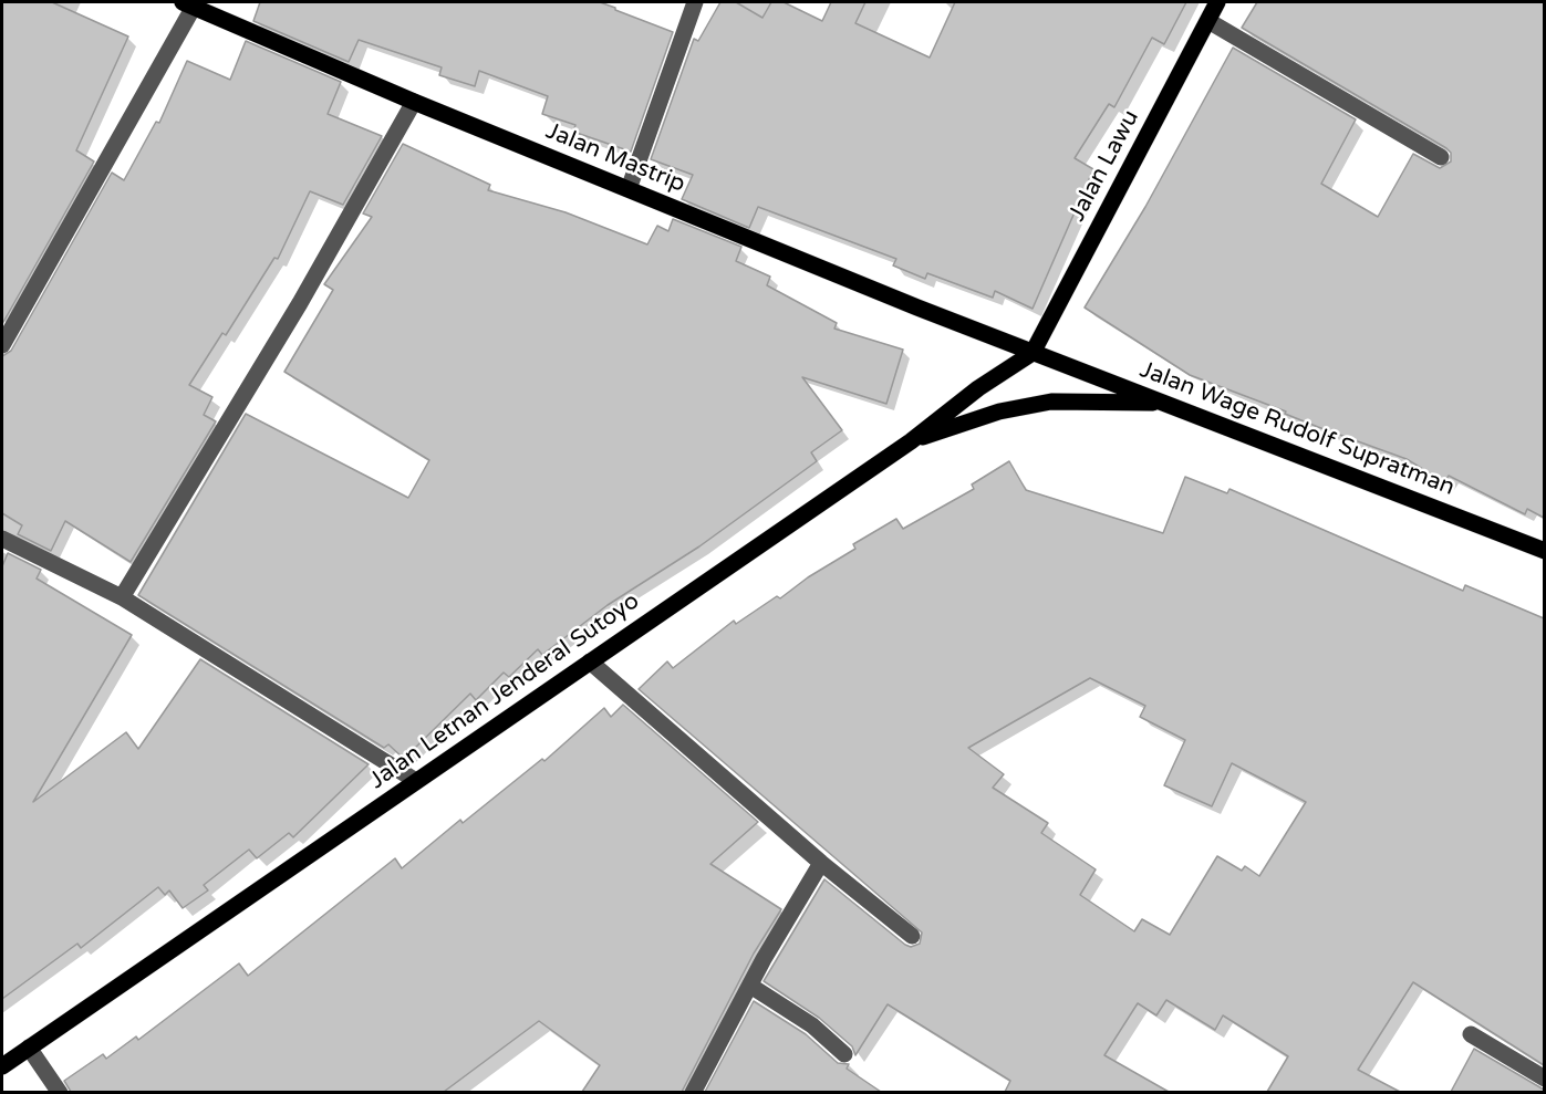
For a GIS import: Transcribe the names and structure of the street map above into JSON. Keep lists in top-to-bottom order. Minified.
{"streets":{"main road":["Jalan Mastrip","Jalan Lawu","Jalan Wage Rudolf Supratman","Jalan Letnan Jenderal Sutoyo"]},"crossings":[["Jalan Mastrip","Jalan Lawu"],["Jalan Mastrip","Jalan Wage Rudolf Supratman"],["Jalan Mastrip","Jalan Letnan Jenderal Sutoyo"],["Jalan Lawu","Jalan Wage Rudolf Supratman"],["Jalan Lawu","Jalan Letnan Jenderal Sutoyo"],["Jalan Wage Rudolf Supratman","Jalan Letnan Jenderal Sutoyo"]]}
